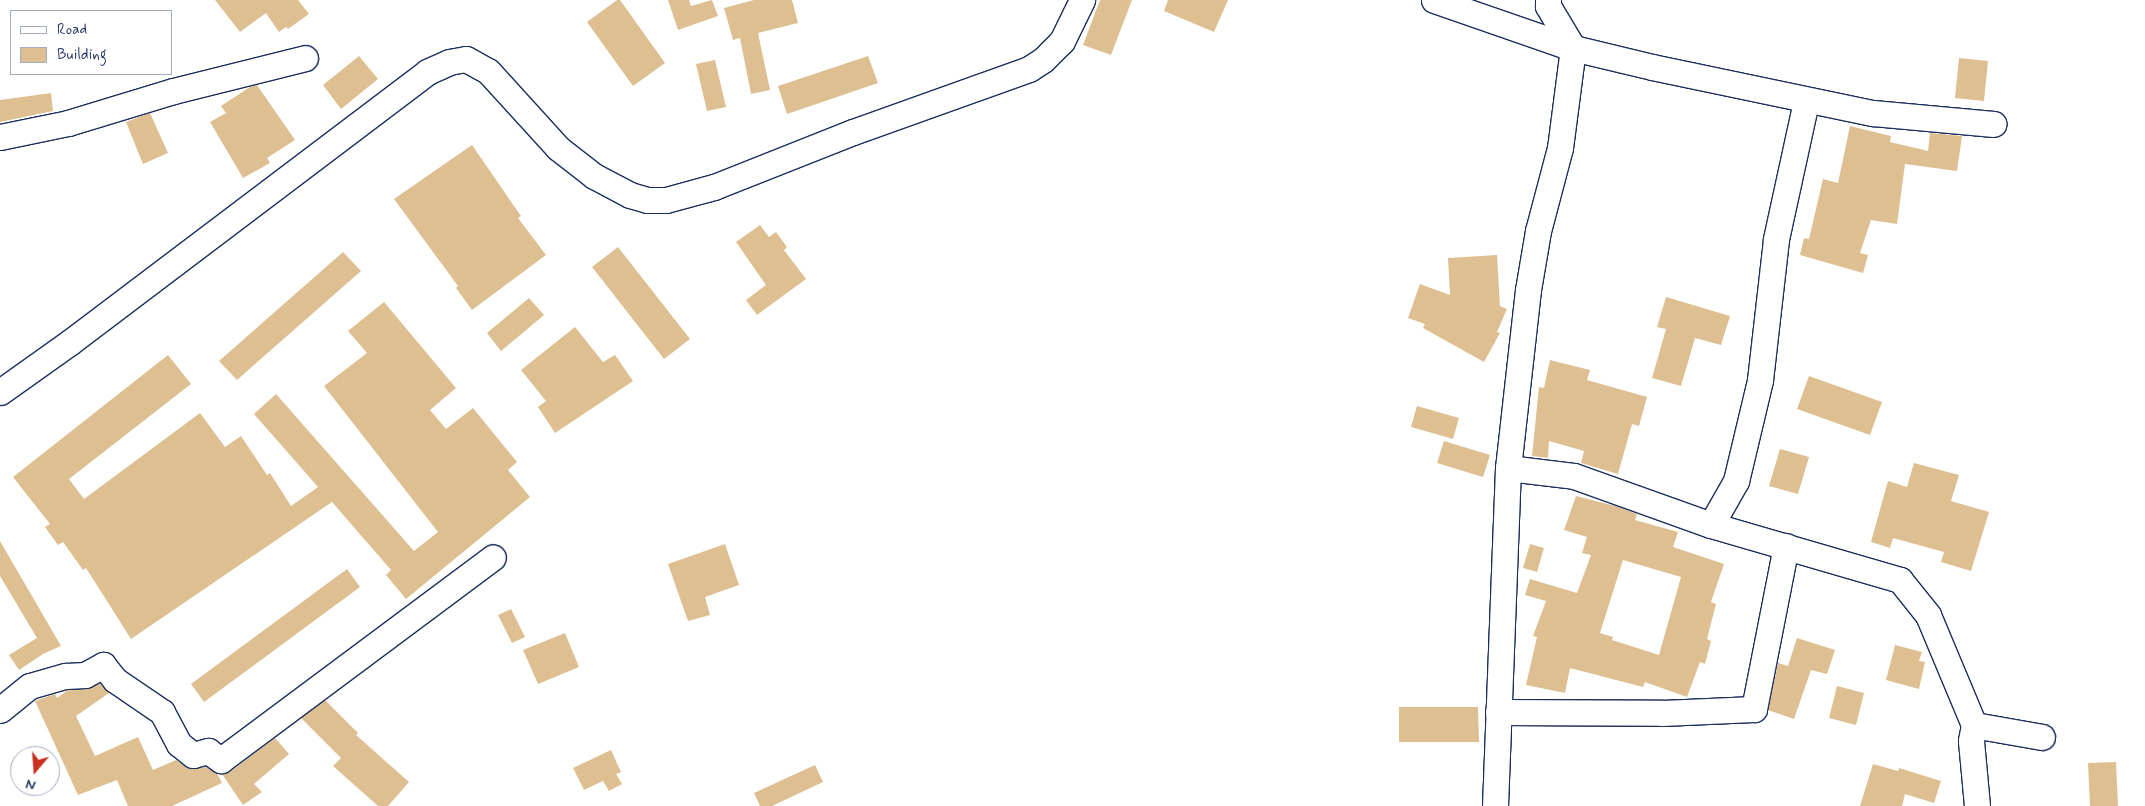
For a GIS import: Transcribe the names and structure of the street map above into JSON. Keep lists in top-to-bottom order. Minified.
{"legend":["Road","Building"],"north":"bottom"}
